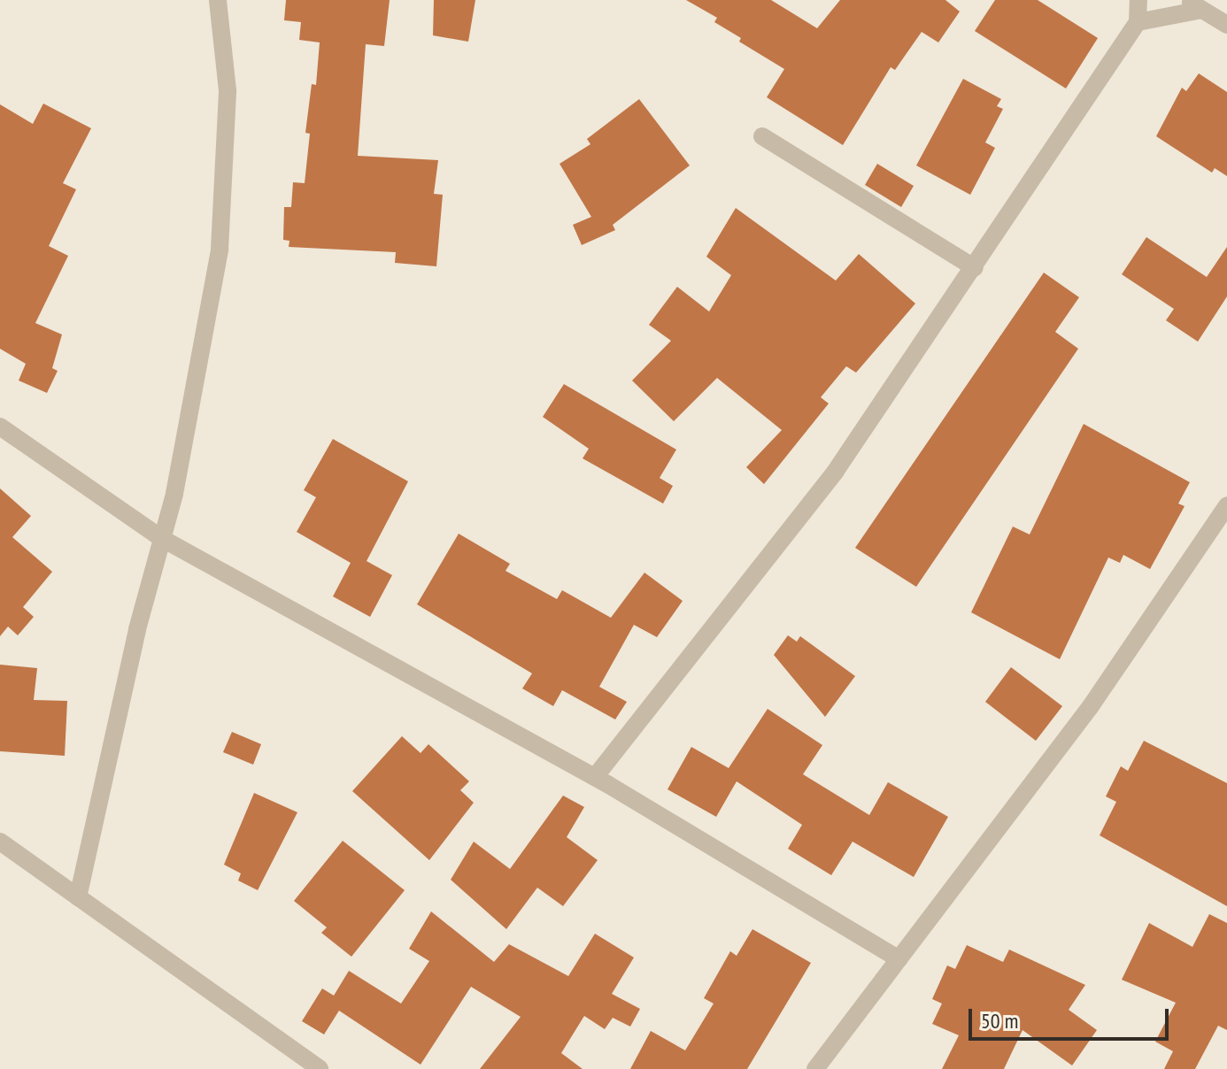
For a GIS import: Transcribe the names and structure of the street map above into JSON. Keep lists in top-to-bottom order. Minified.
{"scale_bar":"50 m"}
